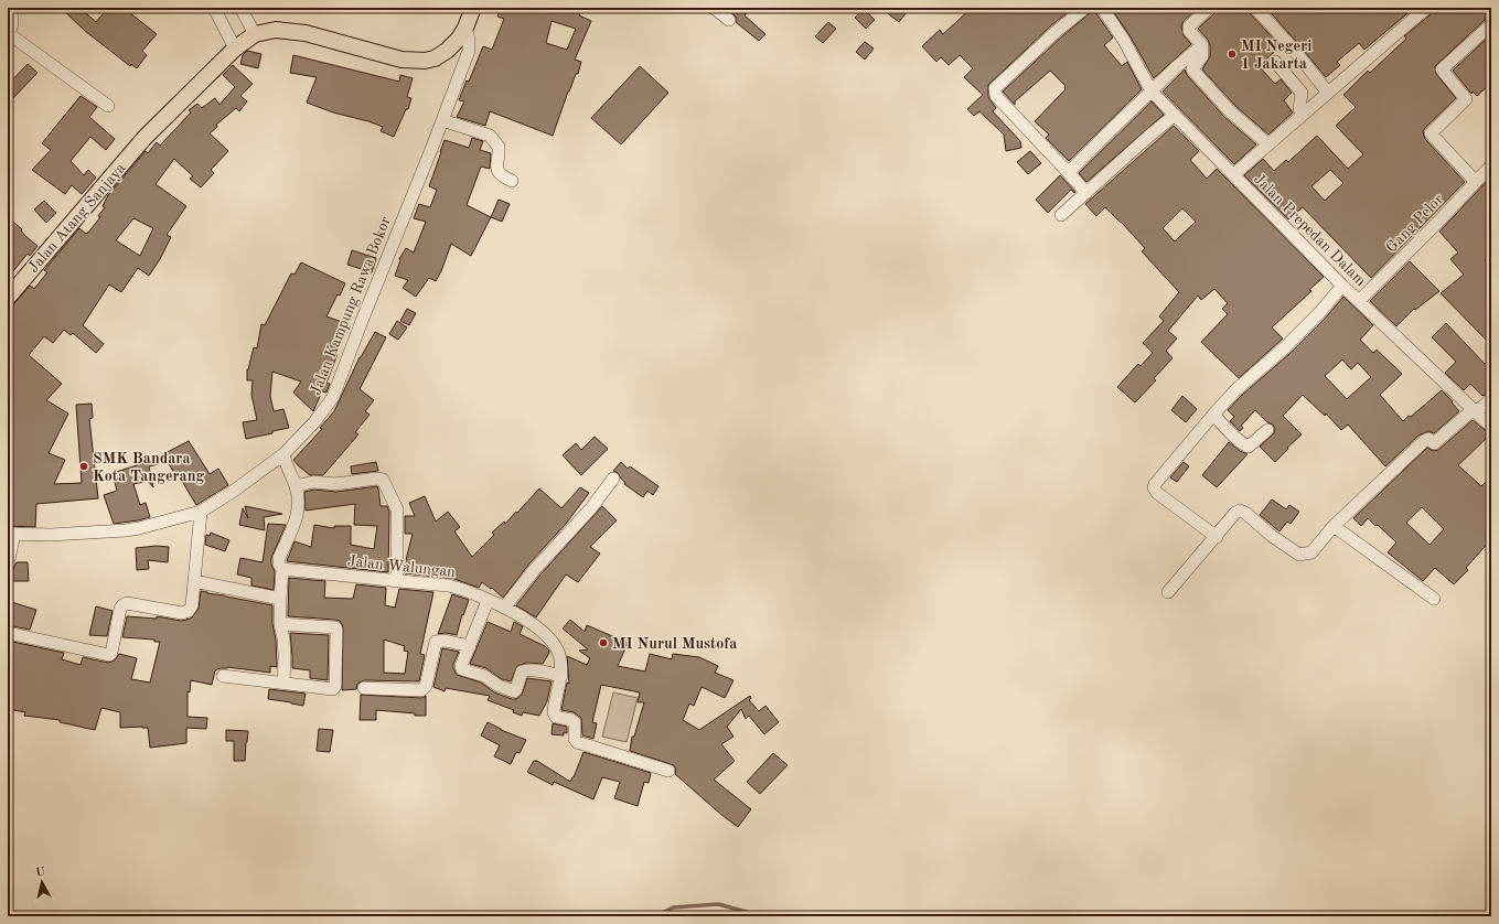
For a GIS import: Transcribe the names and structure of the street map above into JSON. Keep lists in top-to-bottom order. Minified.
{"streets":{"main road":["Jalan Atang Sanjaya"],"street":["Gang Pelor","Jalan Prepedan Dalam","Jalan Kampung Rawa Bokor","Jalan Walungan"]},"crossings":[["Gang Pelor","Jalan Prepedan Dalam"]],"places":["MI Negeri 1 Jakarta","SMK Bandara Kota Tangerang","MI Nurul Mustofa"],"north":"top"}
